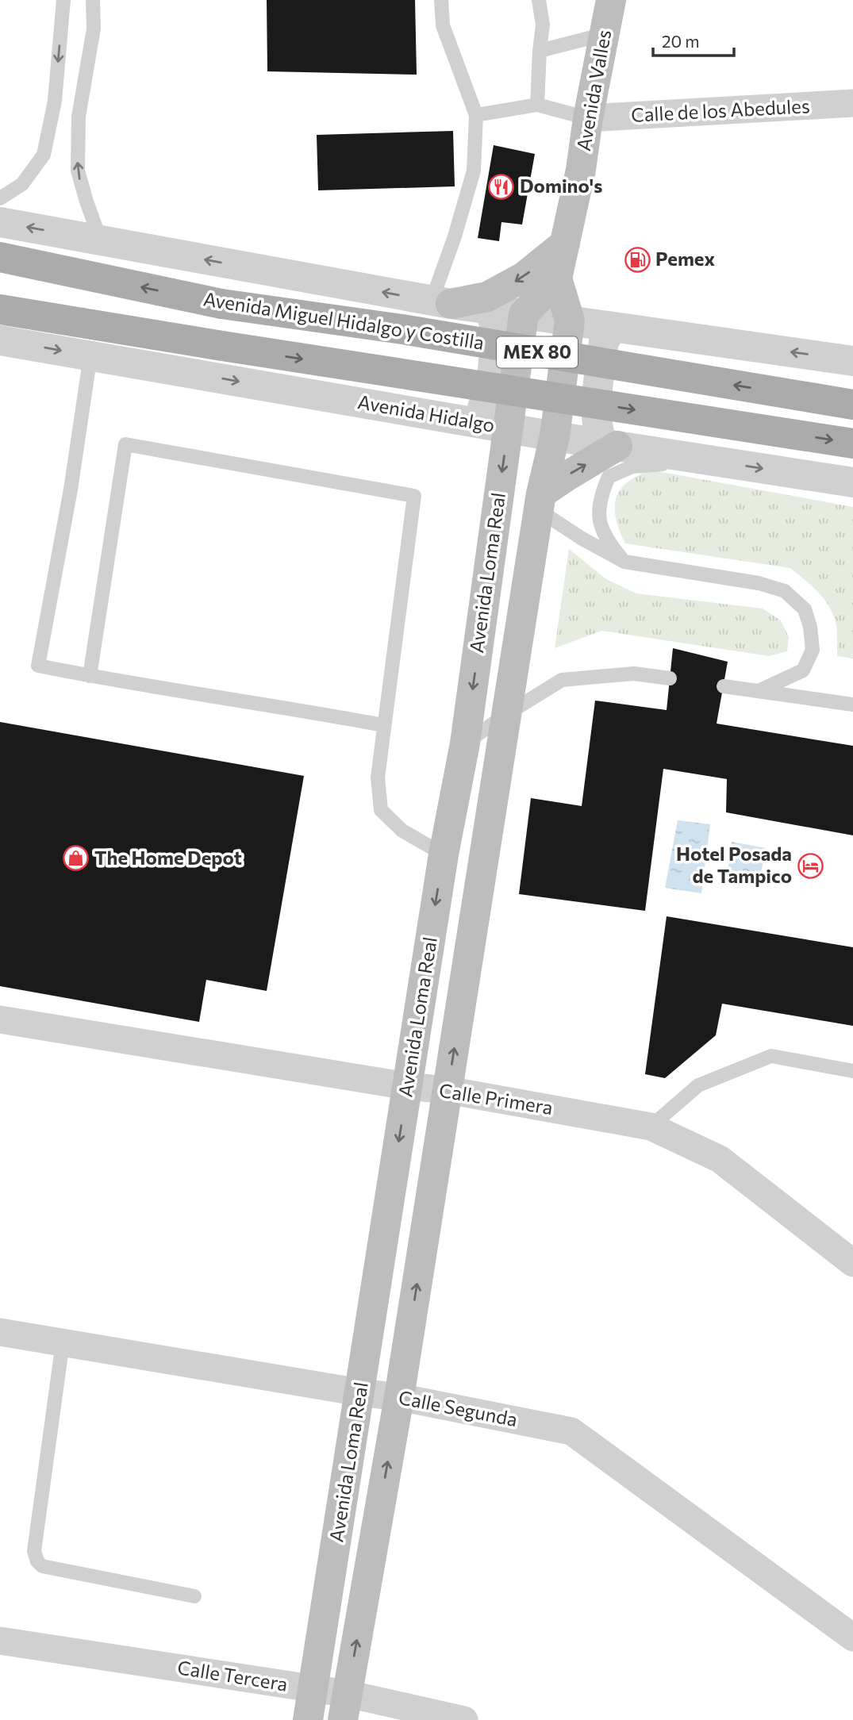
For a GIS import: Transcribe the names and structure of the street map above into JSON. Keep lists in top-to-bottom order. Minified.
{"streets":{"main road":["Avenida Valles","Avenida Miguel Hidalgo y Costilla","MEX 80","Avenida Loma Real"],"street":["Calle de los Abedules","Avenida Hidalgo","Calle Primera","Calle Segunda","Calle Tercera"]},"crossings":[["Avenida Valles","Calle de los Abedules"],["Avenida Valles","Avenida Loma Real"],["Avenida Hidalgo","Avenida Loma Real"],["Avenida Loma Real","Calle Primera"],["Avenida Loma Real","Calle Segunda"],["Avenida Loma Real","Calle Tercera"]],"places":{"restaurant":["Domino's"],"fuel station":["Pemex"],"shop":["The Home Depot"],"hotel":["Hotel Posada de Tampico"]},"scale_bar":"20 m"}
